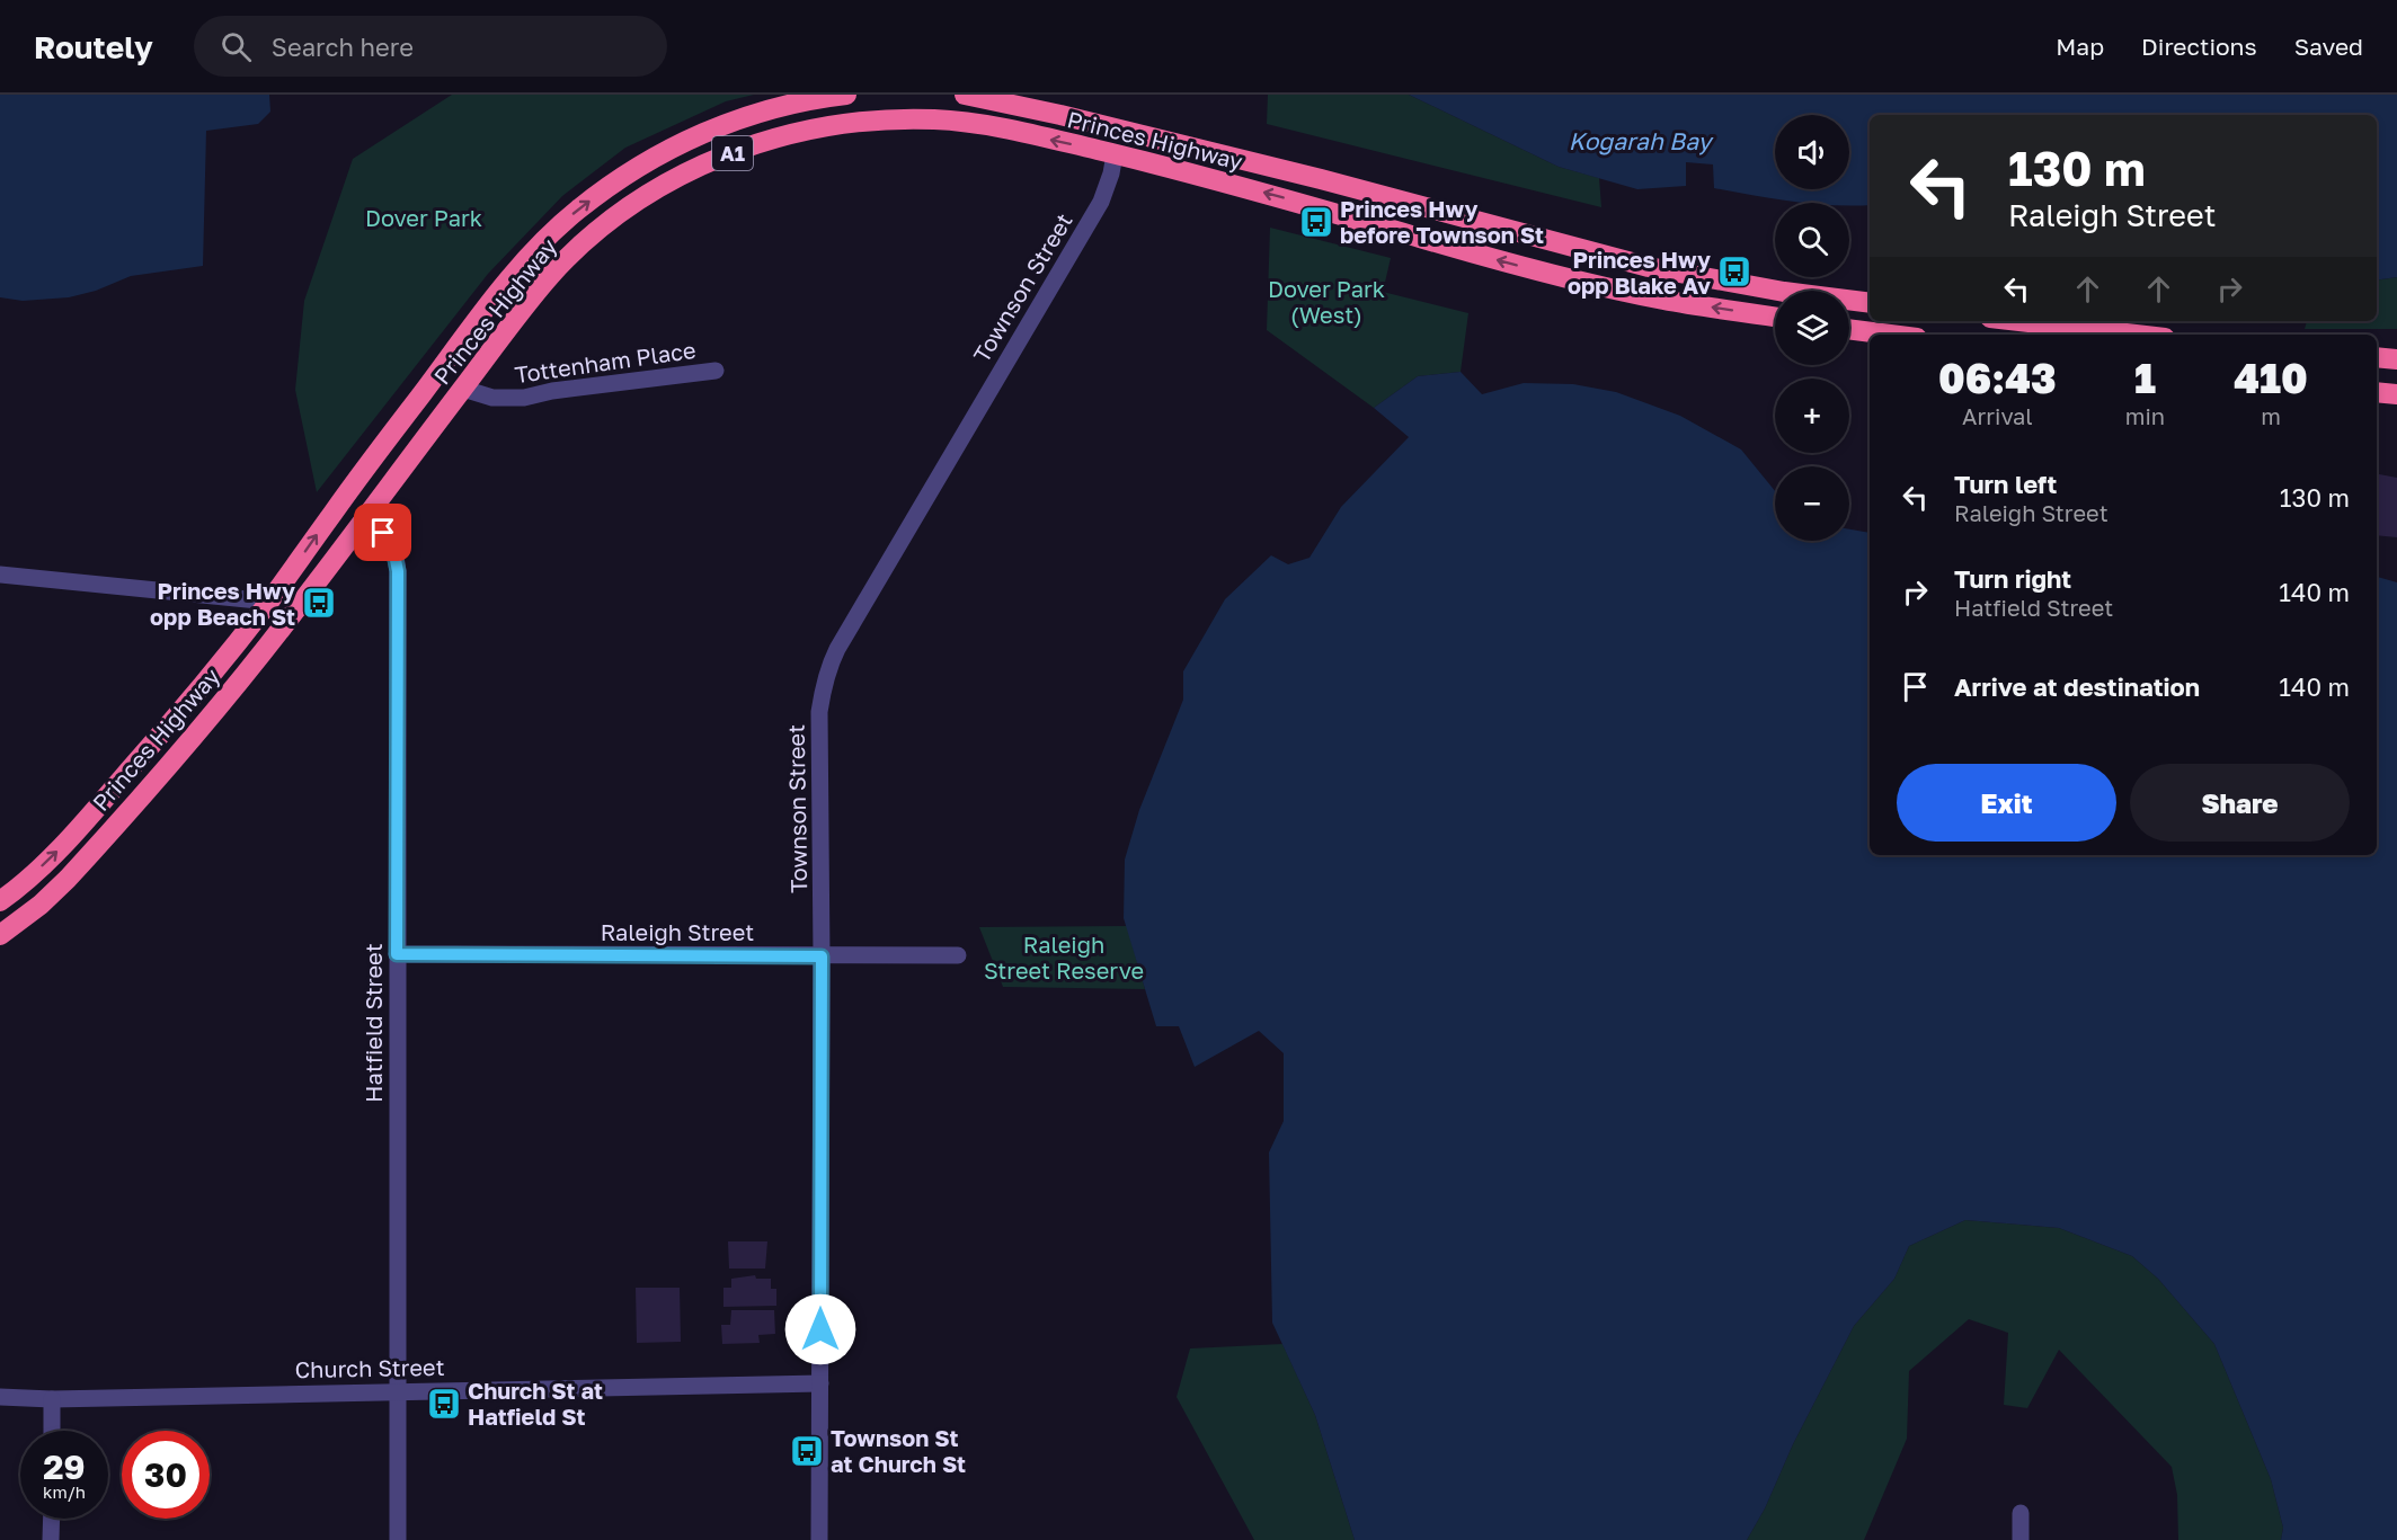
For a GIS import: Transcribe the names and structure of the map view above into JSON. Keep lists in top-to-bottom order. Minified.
{"streets":{"highway":["Princes Highway","A1"],"street":["Townson Street","Tottenham Place","Raleigh Street","Hatfield Street","Church Street"]},"crossings":[["Princes Highway","Townson Street"],["Princes Highway","Tottenham Place"],["Princes Highway","Hatfield Street"],["Townson Street","Raleigh Street"],["Townson Street","Church Street"],["Raleigh Street","Hatfield Street"],["Hatfield Street","Church Street"]],"water":["Kogarah Bay"],"parks":["Dover Park","Dover Park (West)","Raleigh Street Reserve"],"places":{"bus stop":["Princes Hwy before Townson St","Princes Hwy opp Blake Av","Princes Hwy opp Beach St","Church St at Hatfield St","Townson St at Church St"]},"page":{"header":"Routely","search":"Search here","nav":["Map","Directions","Saved"],"map_buttons":["+","−"],"turn":["130 m","Raleigh Street"],"eta":["06:43","Arrival","1","min","410","m"],"list":[{"name":"Turn left","note":"Raleigh Street","value":"130 m"},{"name":"Turn right","note":"Hatfield Street","value":"140 m"},{"name":"Arrive at destination","value":"140 m"}],"buttons":["Exit","Share"],"speed":"29 km/h","limit":"30"}}
